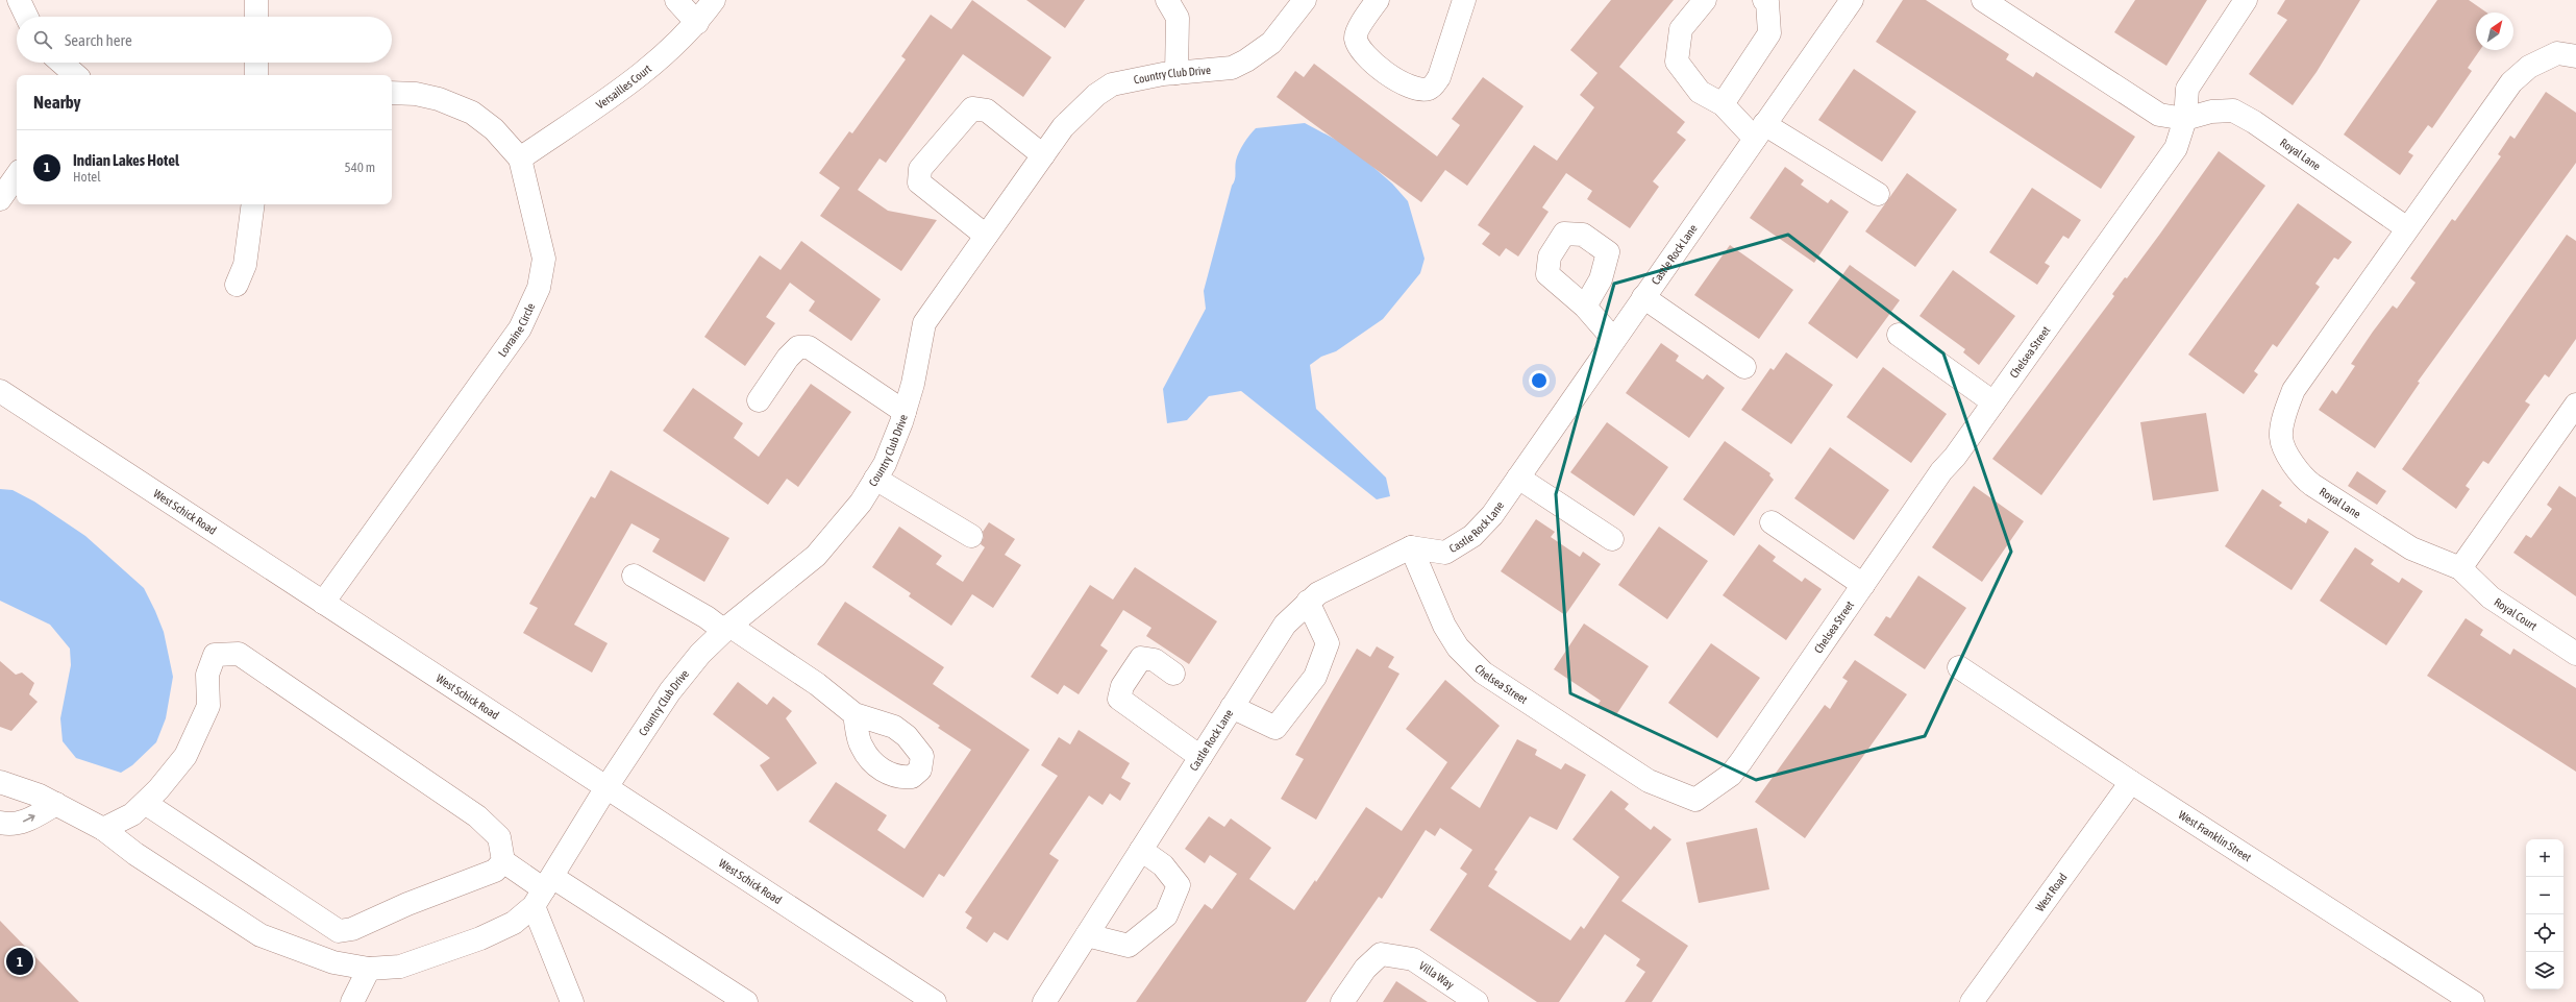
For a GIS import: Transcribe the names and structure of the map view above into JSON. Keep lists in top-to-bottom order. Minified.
{"streets":{"street":["Country Club Drive","Versailles Court","Royal Lane","Castle Rock Lane","Lorraine Circle","Chelsea Street","West Schick Road","Royal Court","West Franklin Street","West Road","Villa Way"]},"crossings":[["Country Club Drive","West Schick Road"],["Versailles Court","Lorraine Circle"],["Royal Lane","Chelsea Street"],["Royal Lane","Royal Court"],["Castle Rock Lane","Chelsea Street"],["Lorraine Circle","West Schick Road"],["West Franklin Street","West Road"]],"north":"top right","page":{"search":"Search here","heading":"Nearby","list":[{"mark":"1","name":"Indian Lakes Hotel","note":"Hotel","value":"540 m"}],"map_buttons":["+","−"],"pins":"1"}}
